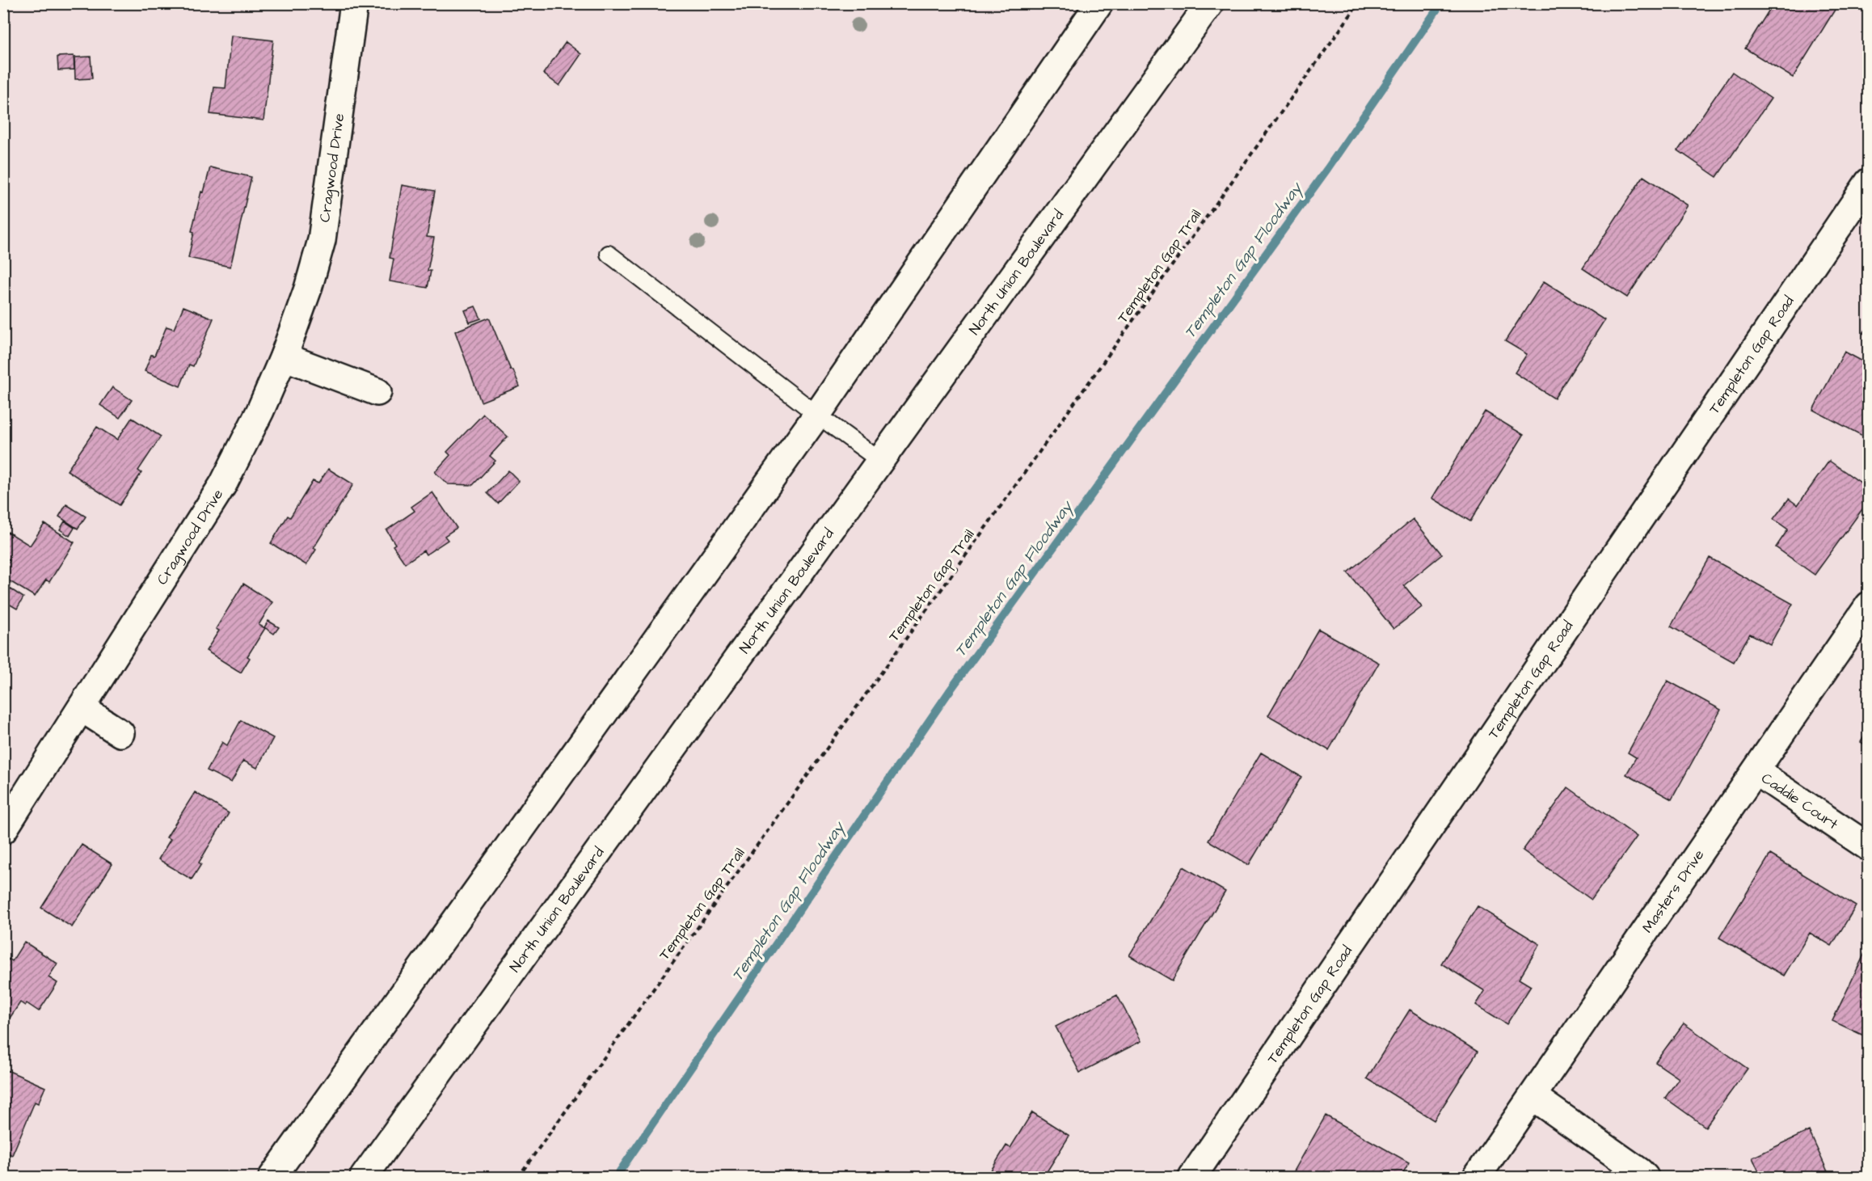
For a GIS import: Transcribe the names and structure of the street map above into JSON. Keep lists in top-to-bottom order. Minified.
{"streets":{"street":["Cragwood Drive","North Union Boulevard","Templeton Gap Road","Caddie Court","Masters Drive"],"path":["Templeton Gap Trail"]},"crossings":[["Caddie Court","Masters Drive"]],"water":["Templeton Gap Floodway"]}
